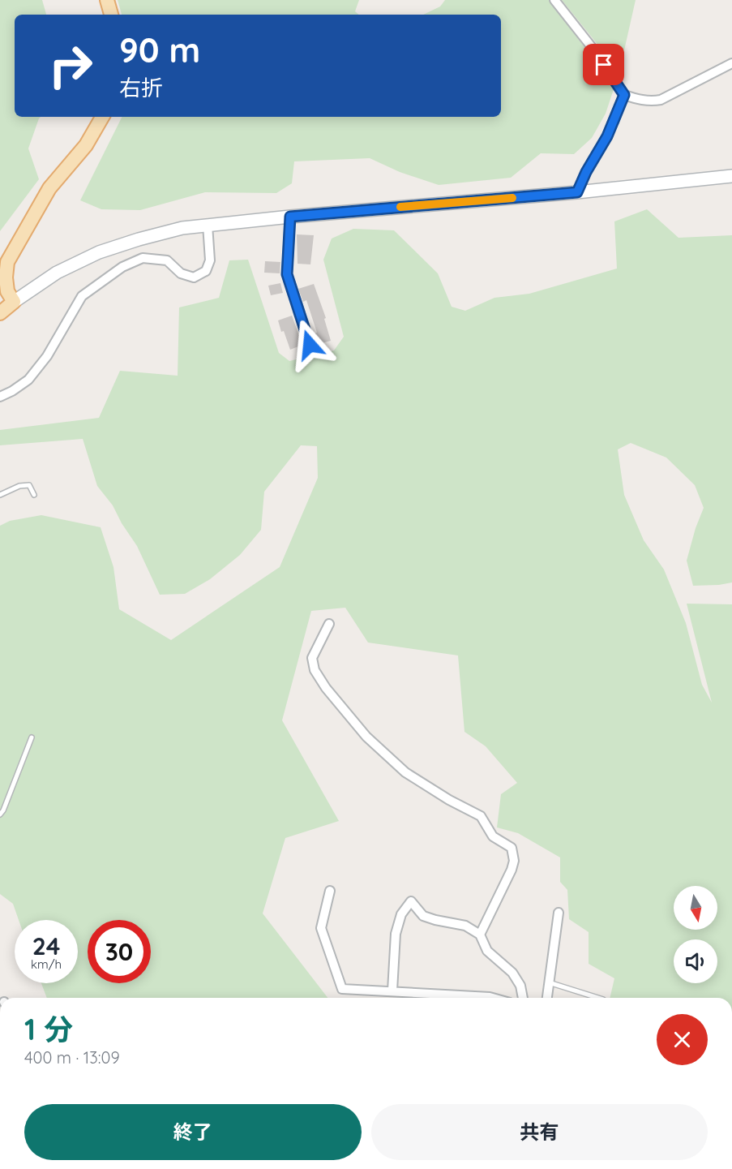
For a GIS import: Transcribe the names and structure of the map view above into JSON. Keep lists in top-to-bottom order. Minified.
{"north":"bottom","page":{"turn":["90 m","右折"],"speed":"24 km/h","limit":"30","heading":["1 分","400 m · 13:09"],"buttons":["終了","共有"]}}
